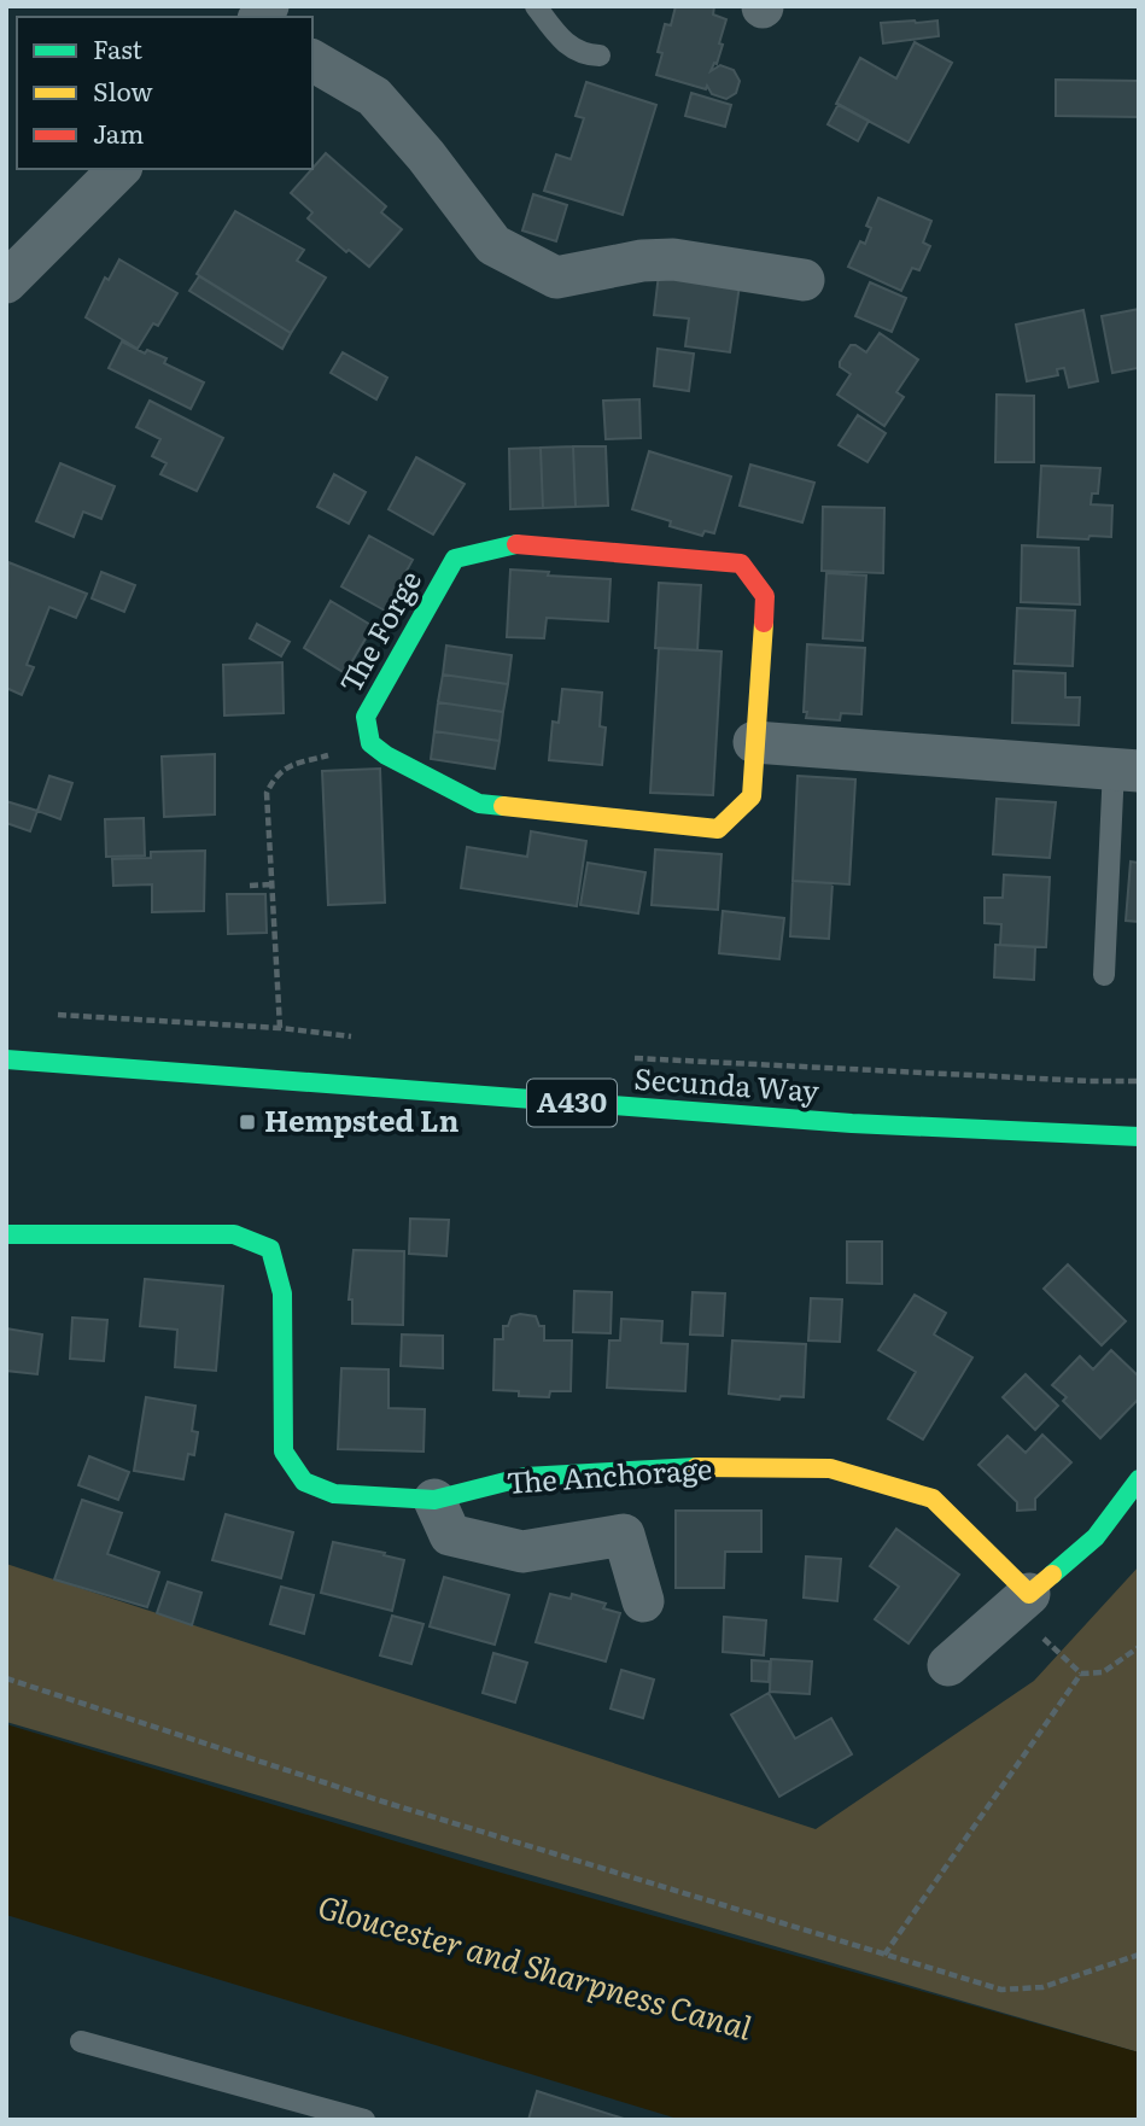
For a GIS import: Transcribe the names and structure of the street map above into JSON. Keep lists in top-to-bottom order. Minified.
{"streets":{"street":["The Forge","Secunda Way","A430","The Anchorage"]},"water":["Gloucester and Sharpness Canal"],"places":{"transit":["Hempsted Ln"]},"legend":["Fast","Slow","Jam"]}
